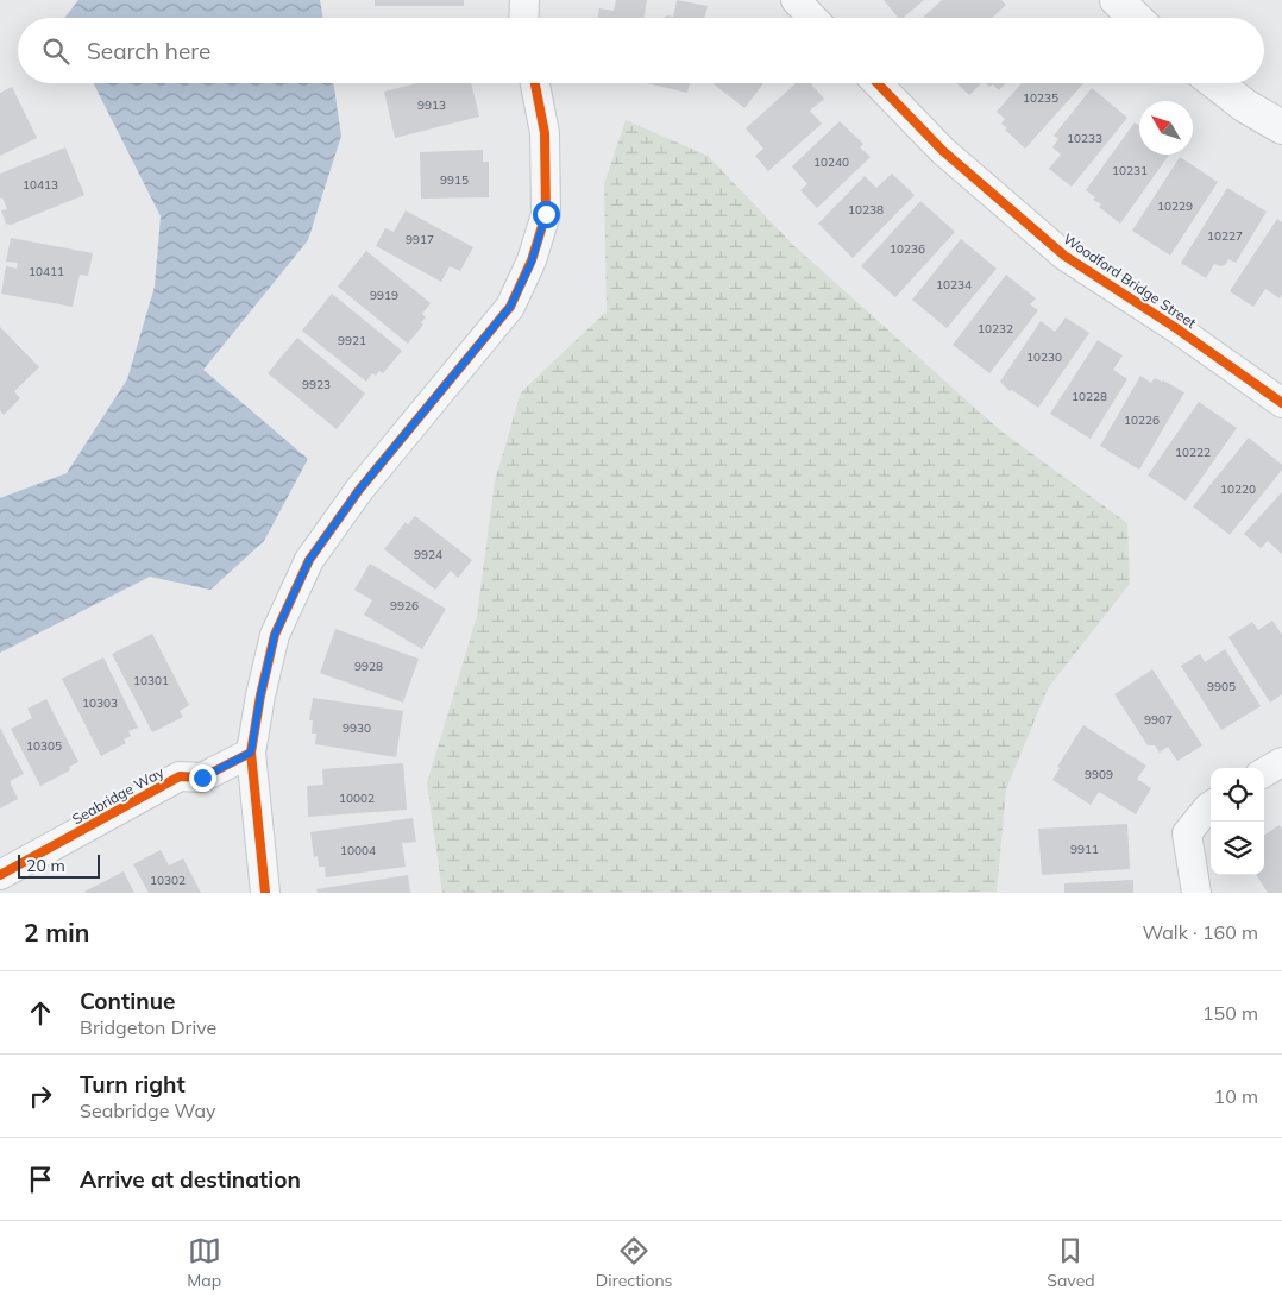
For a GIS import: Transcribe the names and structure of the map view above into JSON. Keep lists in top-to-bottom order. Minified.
{"streets":{"street":["Woodford Bridge Street","Seabridge Way"]},"house_numbers":["10235","9913","10233","10240","10231","9915","10413","10229","10238","10227","9917","10236","10411","10234","9919","10232","9921","10230","9923","10228","10226","10222","10220","9924","9926","9928","10301","9905","10303","9907","9930","10305","9909","10002","9911","10004","10302"],"scale_bar":"20 m","north":"top left","page":{"search":"Search here","scale":"20 m","heading":["2 min","Walk · 160 m"],"list":[["Continue","Bridgeton Drive","150 m"],["Turn right","Seabridge Way","10 m"],"Arrive at destination"],"nav":["Map","Directions","Saved"]}}
